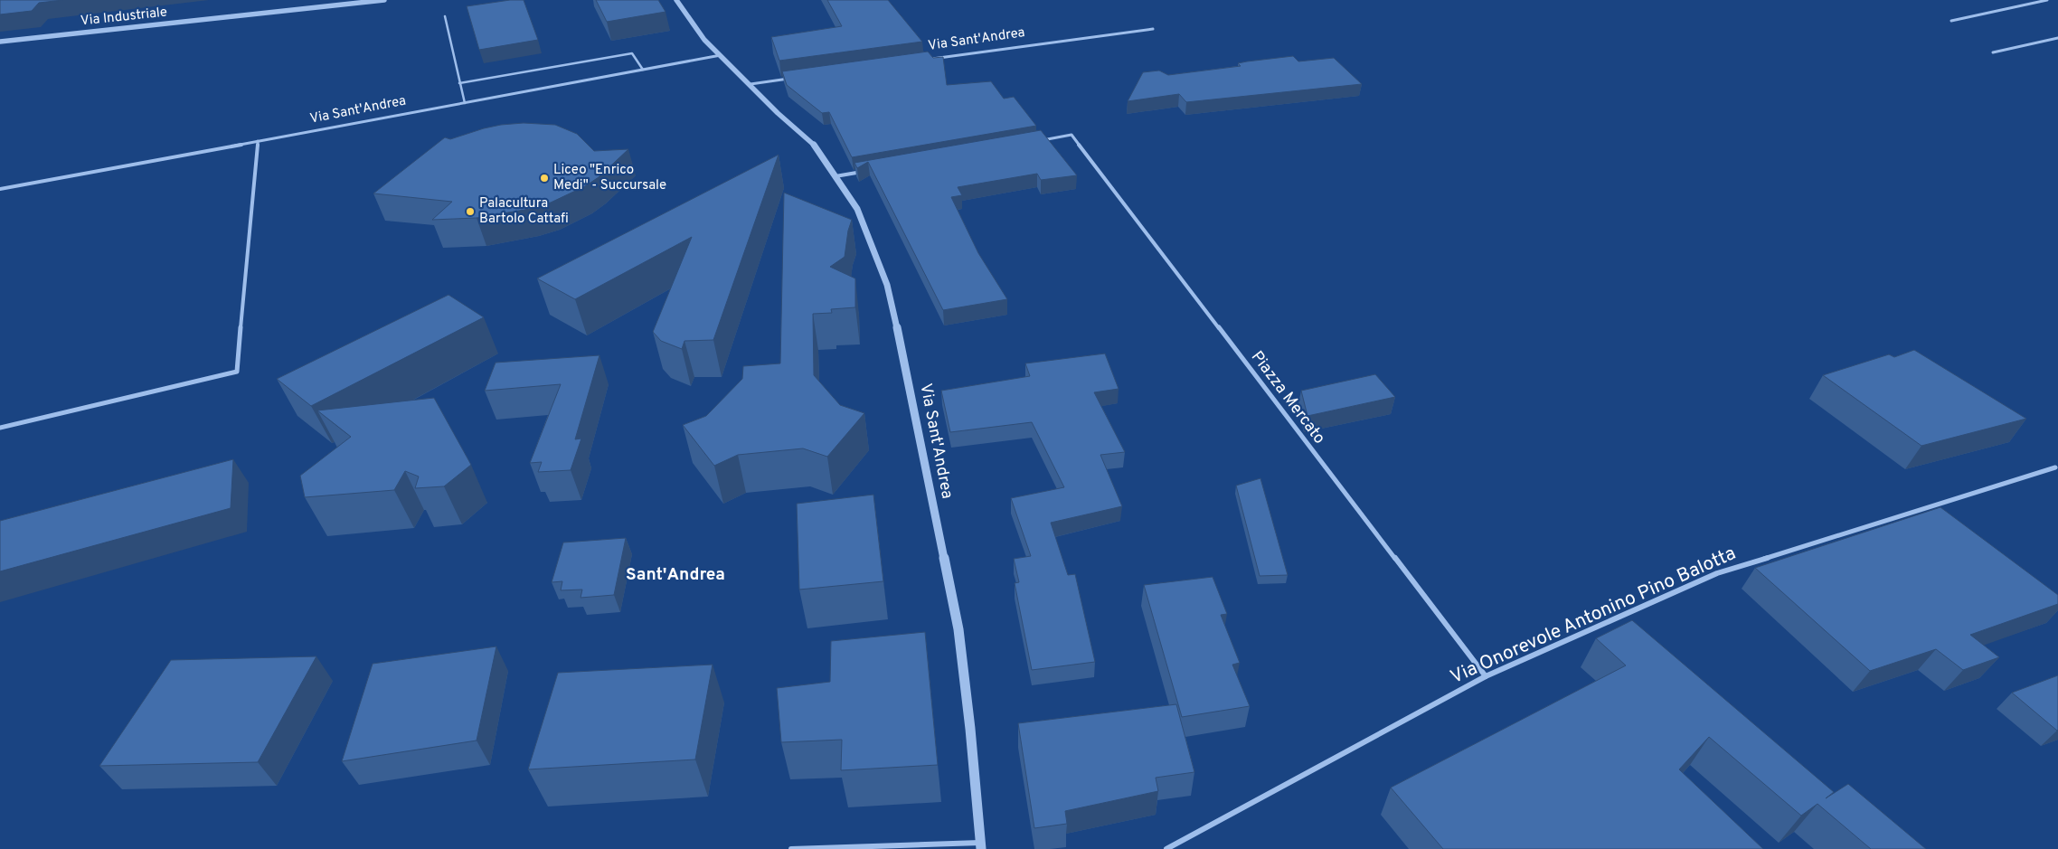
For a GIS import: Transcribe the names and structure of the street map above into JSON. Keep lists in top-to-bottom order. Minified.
{"streets":{"street":["Via Industriale","Via Sant'Andrea","Piazza Mercato","Via Onorevole Antonino Pino Balotta"]},"crossings":[["Piazza Mercato","Via Onorevole Antonino Pino Balotta"]],"districts":["Sant'Andrea"],"places":["Liceo \"Enrico Medi\" - Succursale","Palacultura Bartolo Cattafi"]}
